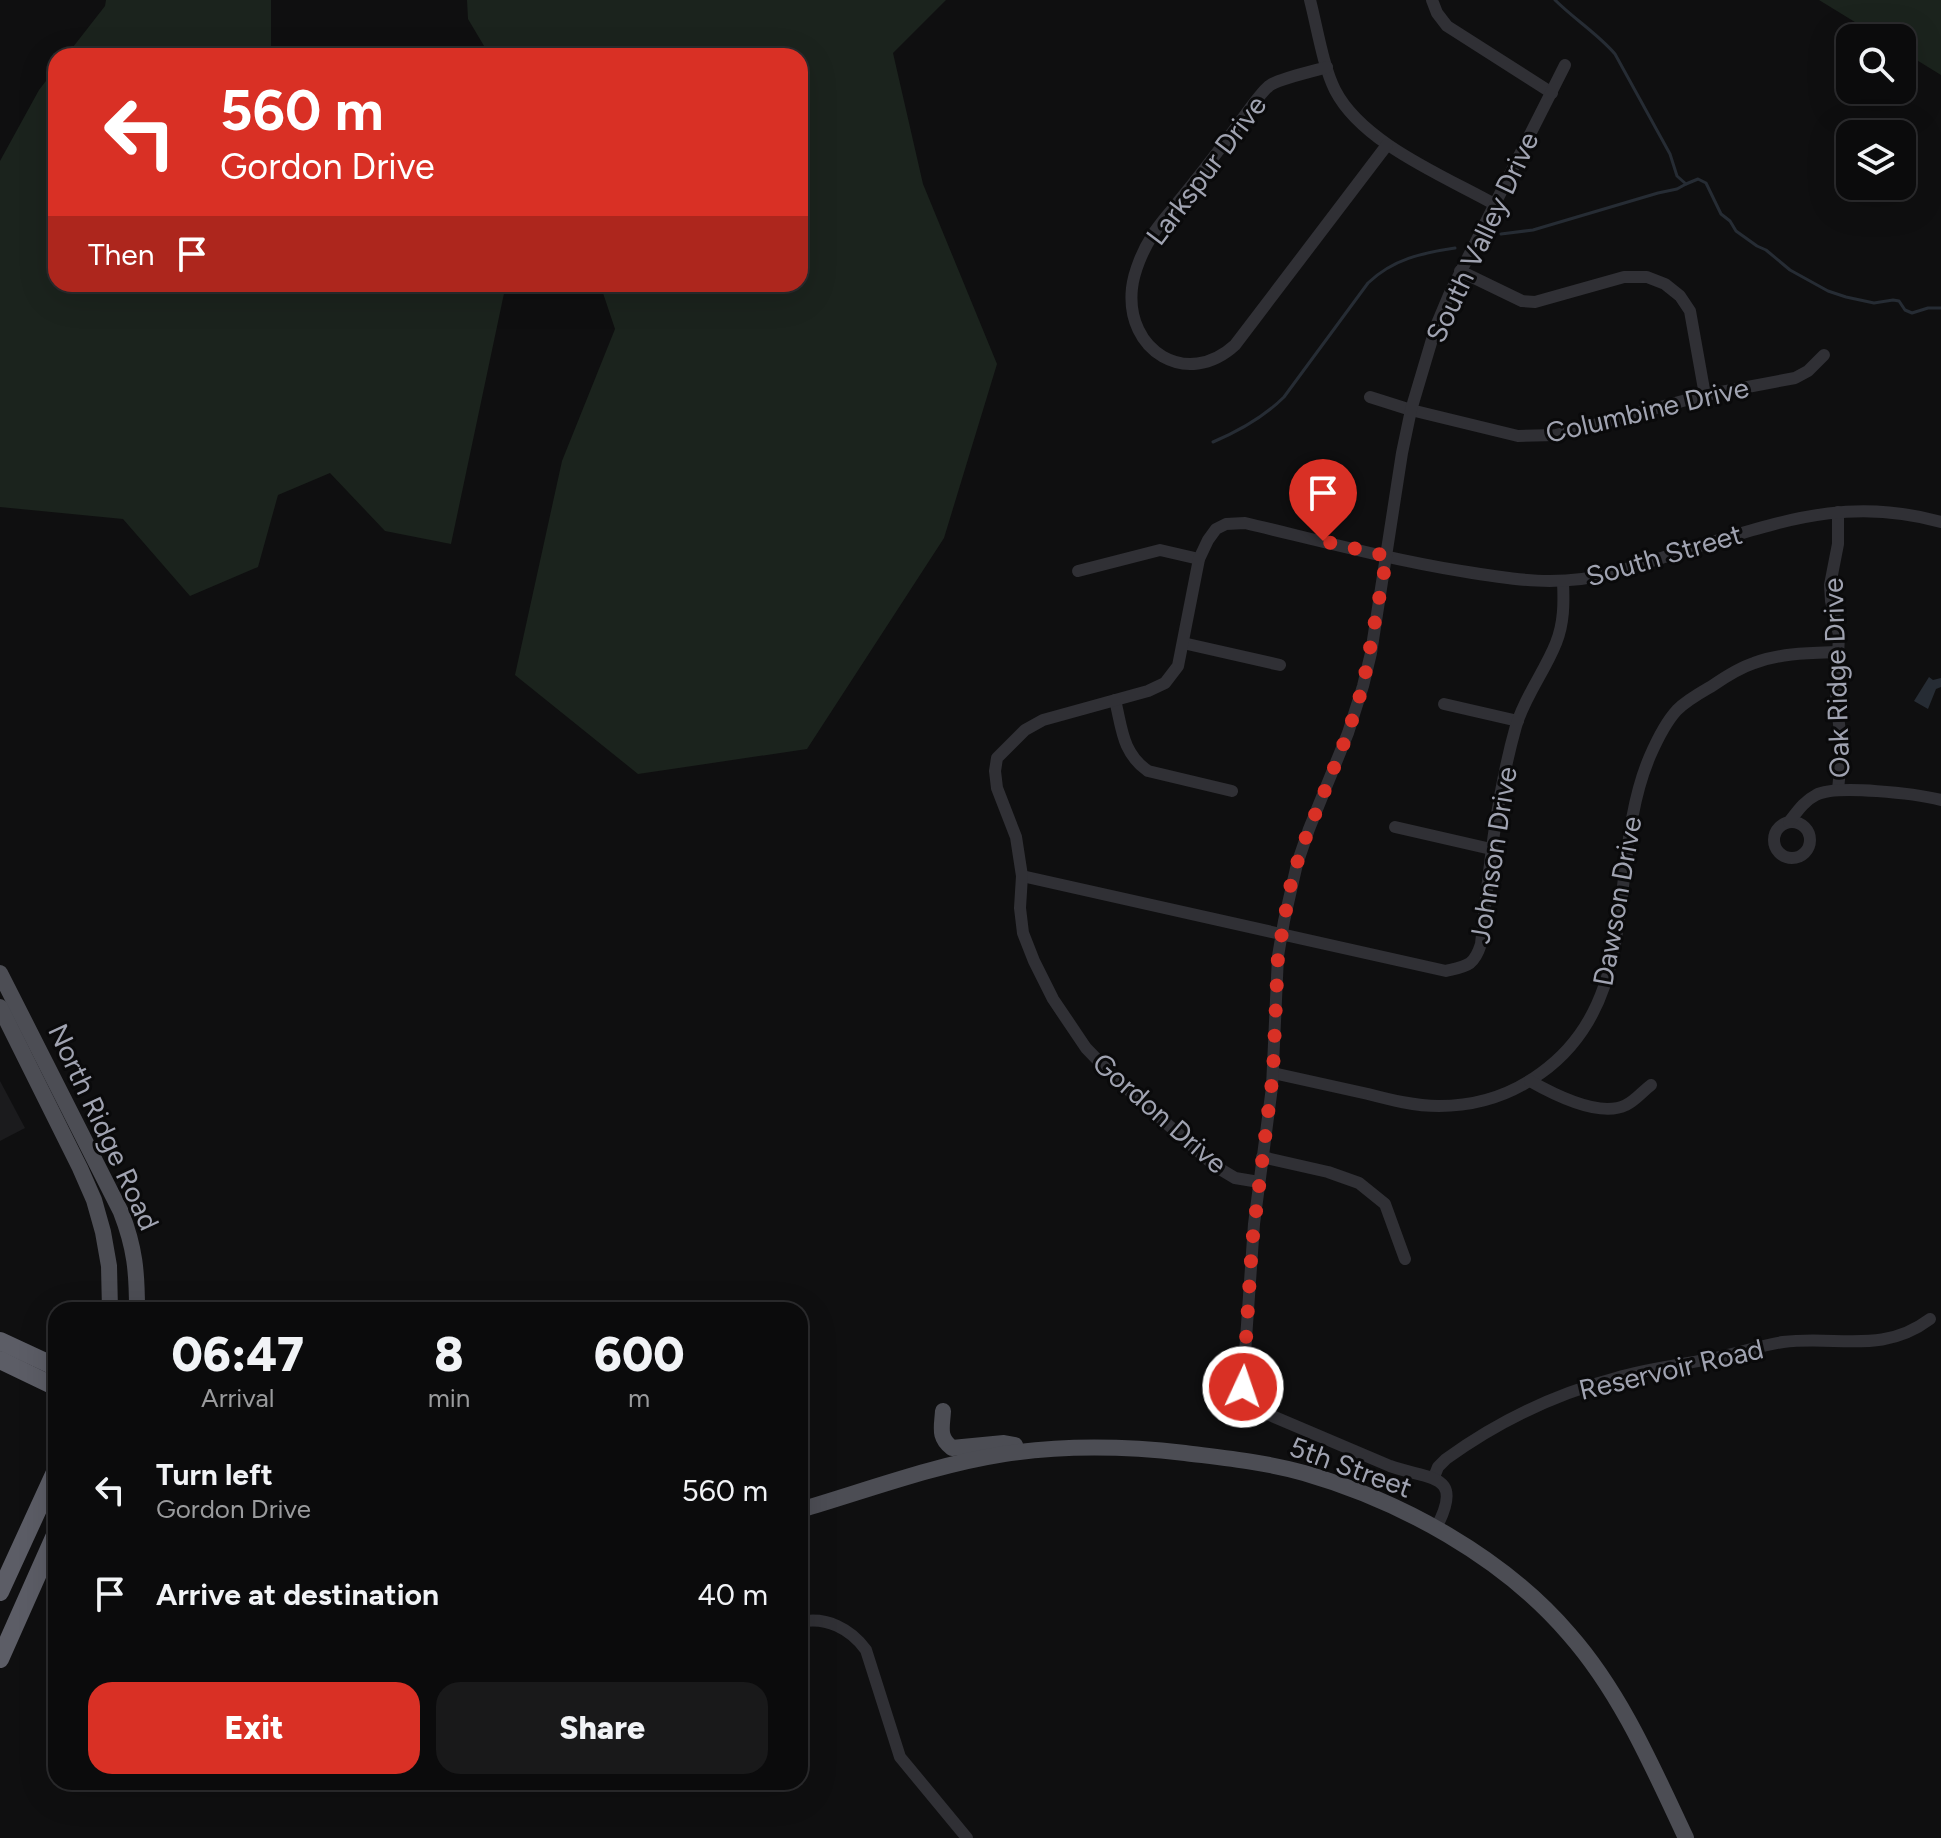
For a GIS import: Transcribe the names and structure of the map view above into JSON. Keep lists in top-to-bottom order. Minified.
{"streets":{"main road":["North Ridge Road","5th Street"],"street":["Larkspur Drive","South Valley Drive","Columbine Drive","South Street","Oak Ridge Drive","Johnson Drive","Dawson Drive","Gordon Drive","Reservoir Road"]},"crossings":[["South Valley Drive","Columbine Drive"],["South Valley Drive","South Street"],["South Valley Drive","Johnson Drive"],["South Valley Drive","Dawson Drive"],["South Valley Drive","Gordon Drive"],["South Valley Drive","Reservoir Road"],["South Street","Oak Ridge Drive"],["South Street","Johnson Drive"],["South Street","Gordon Drive"],["Oak Ridge Drive","Dawson Drive"],["Johnson Drive","Gordon Drive"]],"page":{"turn":["560 m","Gordon Drive"],"then":"Then","eta":["06:47","Arrival","8","min","600","m"],"list":[{"name":"Turn left","note":"Gordon Drive","value":"560 m"},{"name":"Arrive at destination","value":"40 m"}],"buttons":["Exit","Share"]}}
